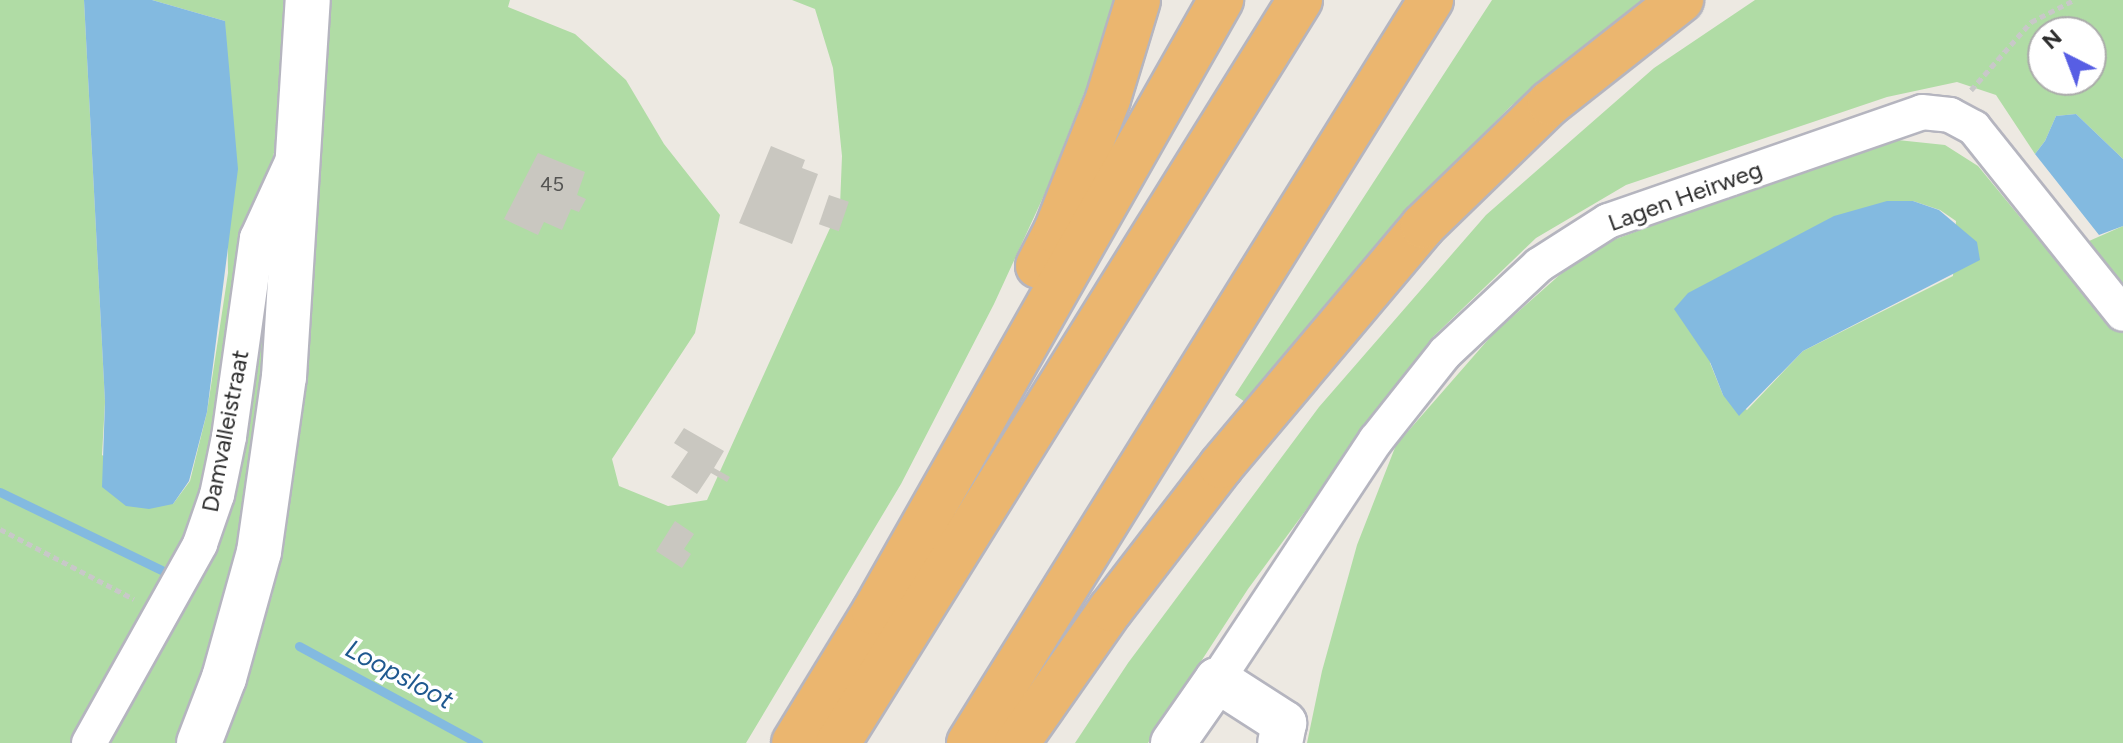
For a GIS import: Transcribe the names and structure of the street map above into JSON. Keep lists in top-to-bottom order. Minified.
{"streets":{"street":["Lagen Heirweg","Damvalleistraat"]},"water":["Loopsloot"],"house_numbers":["45"],"north":"top left"}
